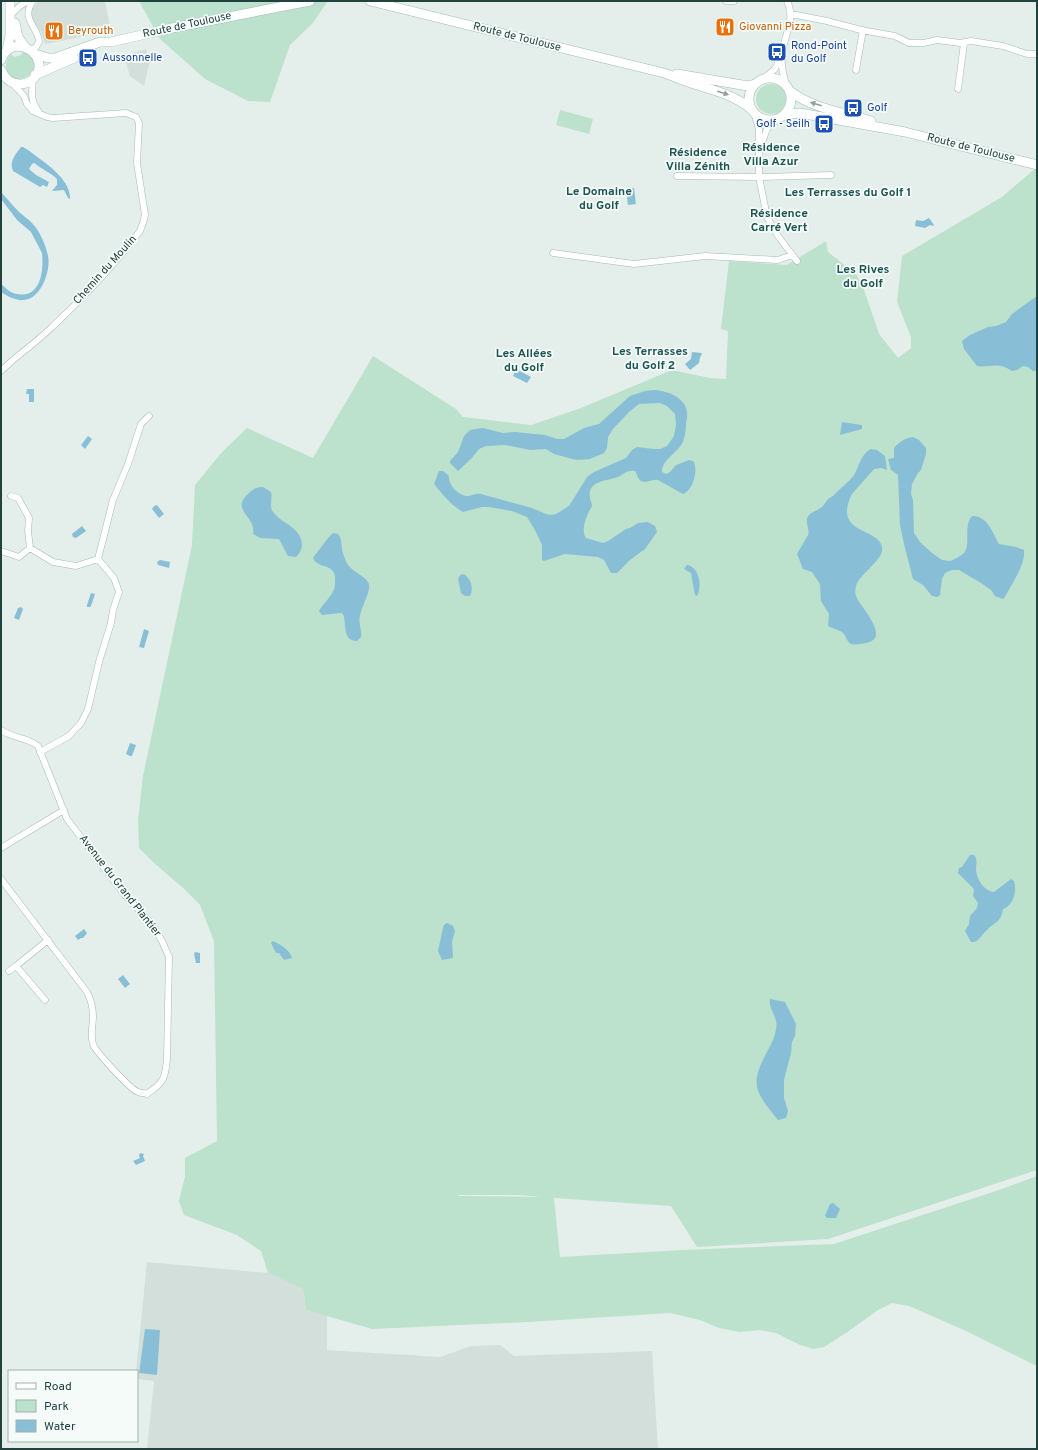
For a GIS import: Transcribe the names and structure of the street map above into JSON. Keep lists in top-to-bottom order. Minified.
{"streets":{"main road":["Route de Toulouse"],"street":["Chemin du Moulin","Avenue du Grand Plantier"]},"districts":["Résidence Villa Azur","Résidence Villa Zénith","Le Domaine du Golf","Les Terrasses du Golf 1","Résidence Carré Vert","Les Rives du Golf","Les Terrasses du Golf 2","Les Allées du Golf"],"places":{"restaurant":["Giovanni Pizza","Beyrouth"],"bus stop":["Rond-Point du Golf","Aussonnelle","Golf","Golf - Seilh"]},"legend":["Road","Park","Water"]}
